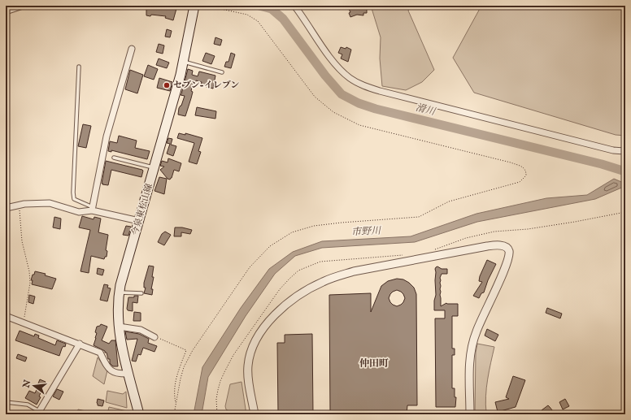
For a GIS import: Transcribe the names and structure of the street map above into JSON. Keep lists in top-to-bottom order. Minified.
{"streets":{"main road":["今泉東松山線"]},"districts":["仲田町"],"water":["滑川","市野川"],"places":["セブン-イレブン"],"north":"left"}
